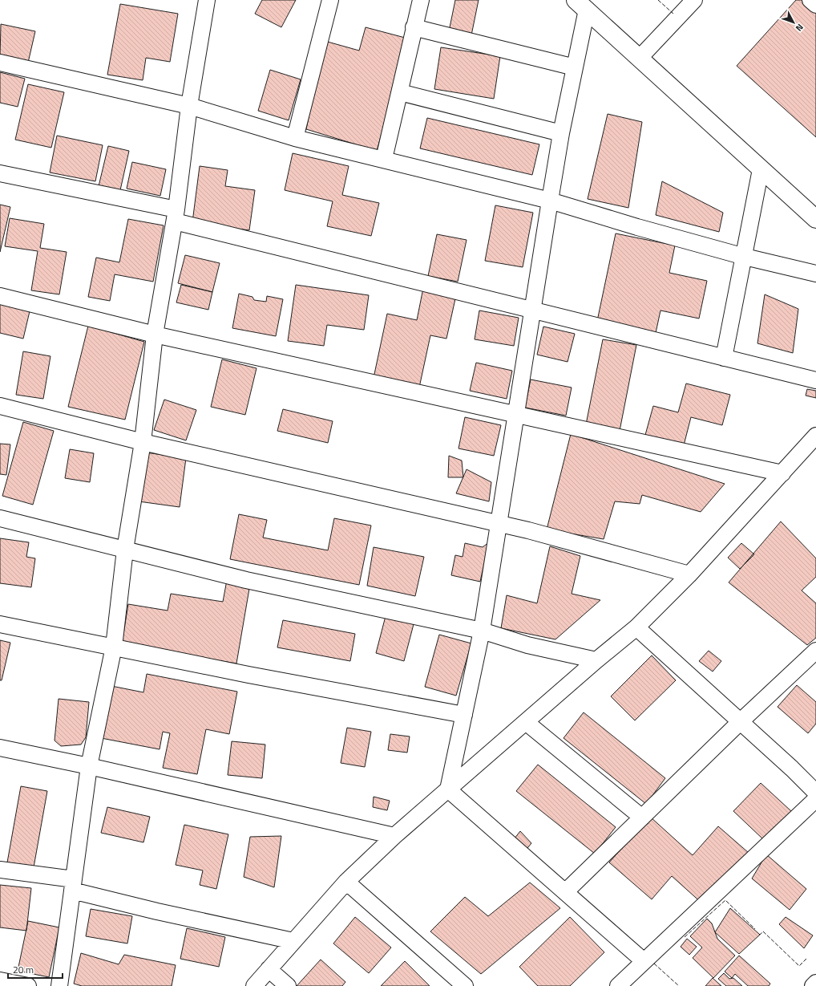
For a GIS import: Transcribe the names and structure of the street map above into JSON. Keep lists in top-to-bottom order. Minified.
{"scale_bar":"20 m","north":"bottom right"}
